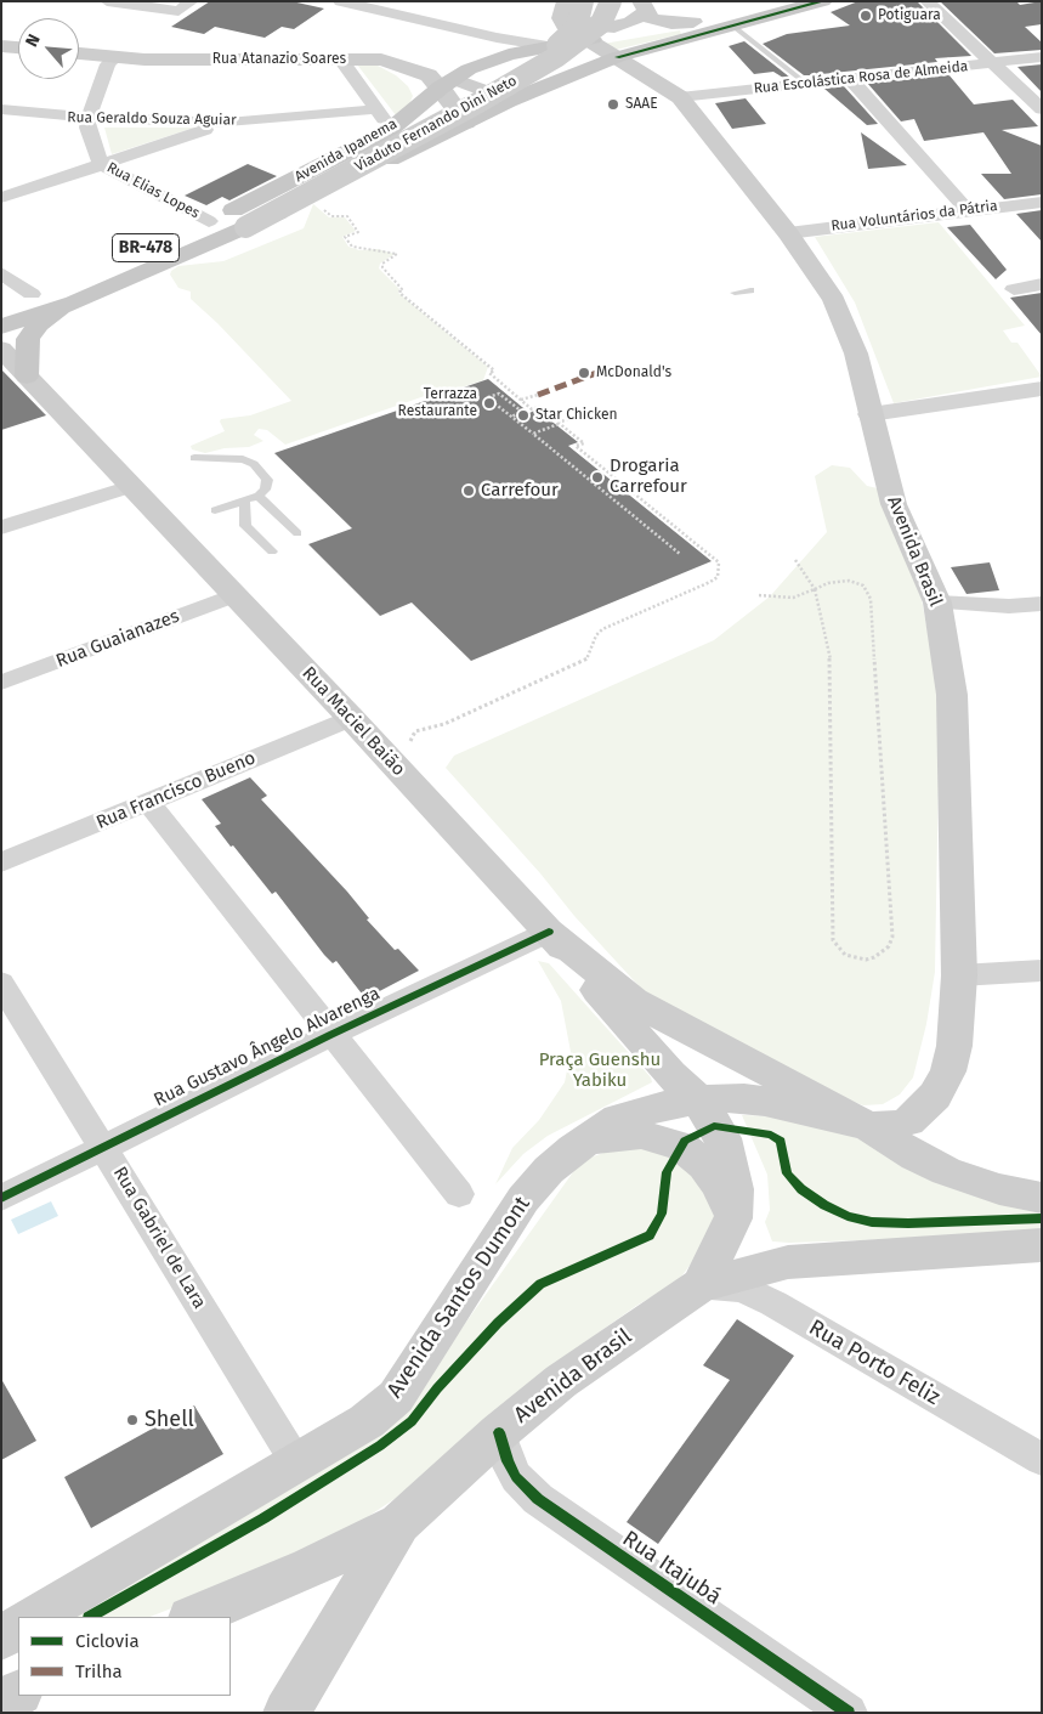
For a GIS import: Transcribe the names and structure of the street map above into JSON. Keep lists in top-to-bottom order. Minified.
{"streets":{"main road":["Rua Atanazio Soares","Viaduto Fernando Dini Neto","Avenida Ipanema","BR-478","Avenida Brasil","Rua Maciel Baião","Avenida Santos Dumont"],"street":["Rua Escolástica Rosa de Almeida","Rua Geraldo Souza Aguiar","Rua Elias Lopes","Rua Voluntários da Pátria","Rua Guaianazes","Rua Francisco Bueno","Rua Gustavo Ângelo Alvarenga","Rua Gabriel de Lara","Rua Porto Feliz","Rua Itajubá"]},"crossings":[["Rua Atanazio Soares","Avenida Ipanema"],["Rua Escolástica Rosa de Almeida","Avenida Brasil"],["Rua Geraldo Souza Aguiar","Rua Elias Lopes"],["Viaduto Fernando Dini Neto","Avenida Ipanema"],["Viaduto Fernando Dini Neto","Avenida Brasil"],["Avenida Ipanema","Rua Elias Lopes"],["Avenida Ipanema","BR-478"],["Avenida Ipanema","Avenida Brasil"],["Rua Voluntários da Pátria","Avenida Brasil"],["BR-478","Avenida Brasil"],["Avenida Brasil","Avenida Santos Dumont"],["Avenida Brasil","Rua Porto Feliz"],["Avenida Brasil","Rua Itajubá"],["Rua Guaianazes","Rua Maciel Baião"],["Rua Maciel Baião","Rua Francisco Bueno"],["Rua Maciel Baião","Rua Gustavo Ângelo Alvarenga"],["Rua Maciel Baião","Avenida Santos Dumont"],["Rua Gustavo Ângelo Alvarenga","Rua Gabriel de Lara"],["Rua Gabriel de Lara","Avenida Santos Dumont"]],"parks":["Praça Guenshu Yabiku"],"places":["Potiguara","SAAE","McDonald's","Terrazza Restaurante","Star Chicken","Drogaria Carrefour","Carrefour","Shell"],"legend":["Ciclovia","Trilha"],"north":"top left"}
